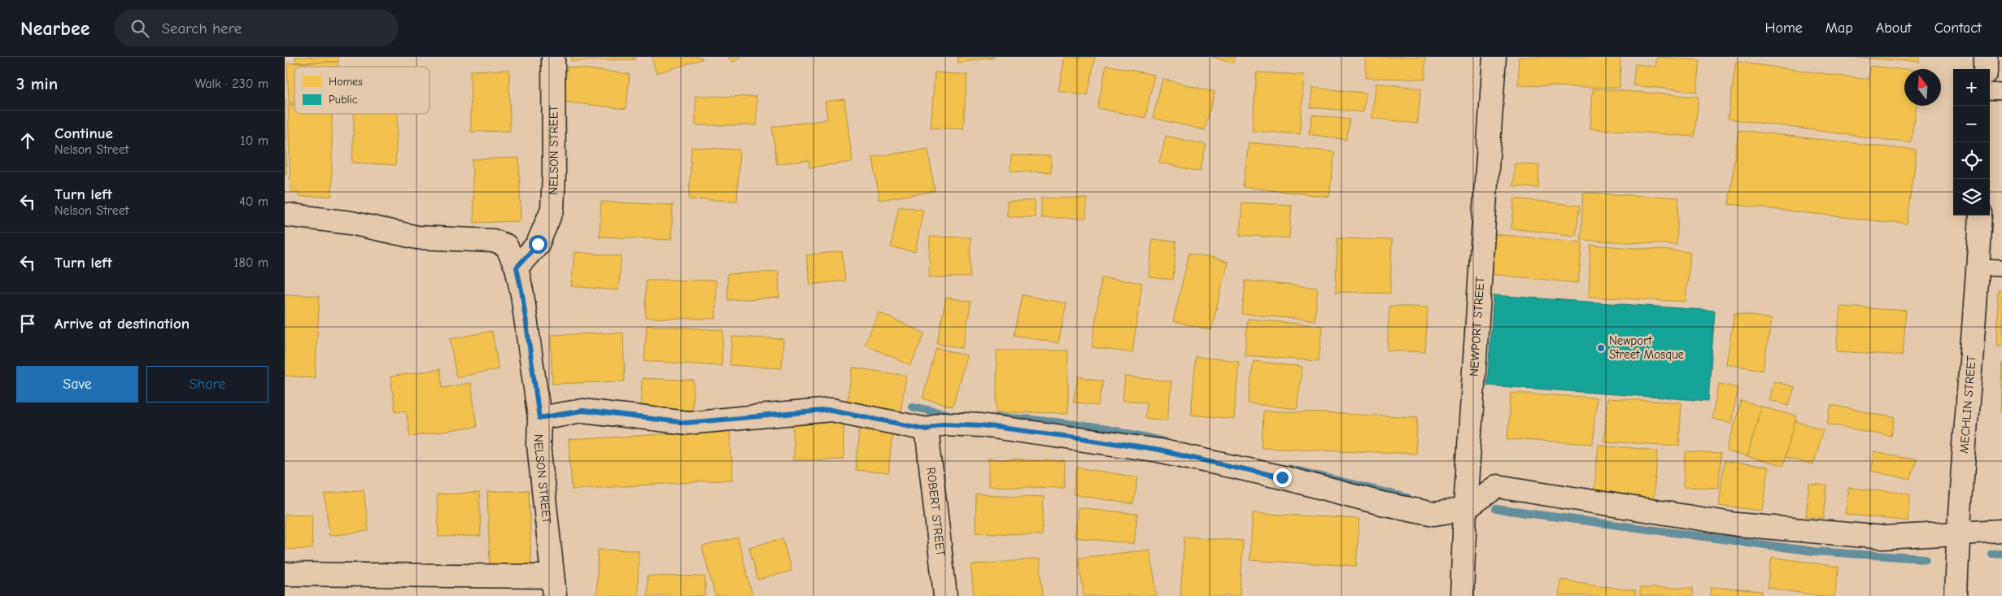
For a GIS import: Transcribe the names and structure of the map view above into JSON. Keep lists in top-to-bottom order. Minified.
{"streets":{"street":["NELSON STREET","NEWPORT STREET","MECHLIN STREET","ROBERT STREET"]},"places":["Newport Street Mosque"],"legend":["Homes","Public"],"north":"top","page":{"header":"Nearbee","search":"Search here","nav":["Home","Map","About","Contact"],"heading":["3 min","Walk · 230 m"],"map_buttons":["+","−"],"list":[["Continue","Nelson Street","10 m"],["Turn left","Nelson Street","40 m"],["Turn left","180 m"],"Arrive at destination"],"buttons":["Save","Share"]}}
